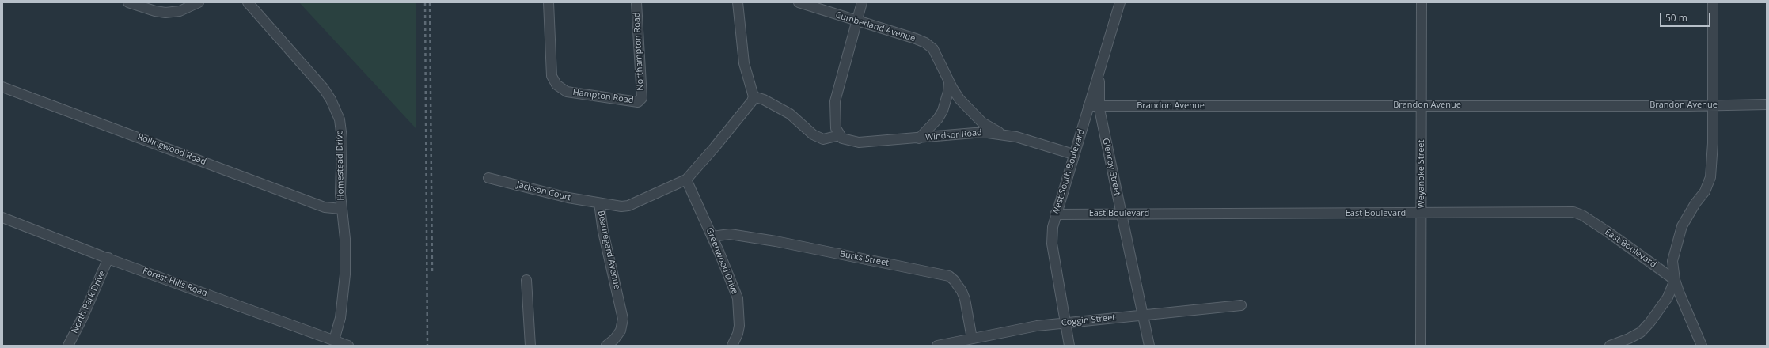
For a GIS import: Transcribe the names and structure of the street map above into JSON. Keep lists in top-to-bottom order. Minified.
{"streets":{"street":["Cumberland Avenue","Northampton Road","Hampton Road","Brandon Avenue","Windsor Road","Rollingwood Road","Homestead Drive","Glenroy Street","West South Boulevard","Weyanoke Street","Jackson Court","East Boulevard","Beauregard Avenue","Burks Street","Greenwood Drive","Forest Hills Road","North Park Drive","Coggin Street"]},"crossings":[["Cumberland Avenue","Windsor Road"],["Northampton Road","Hampton Road"],["Brandon Avenue","Glenroy Street"],["Brandon Avenue","West South Boulevard"],["Brandon Avenue","Weyanoke Street"],["Windsor Road","West South Boulevard"],["Rollingwood Road","Homestead Drive"],["Homestead Drive","Forest Hills Road"],["Glenroy Street","West South Boulevard"],["Glenroy Street","East Boulevard"],["Glenroy Street","Coggin Street"],["West South Boulevard","East Boulevard"],["West South Boulevard","Coggin Street"],["Weyanoke Street","East Boulevard"],["Jackson Court","Beauregard Avenue"],["Beauregard Avenue","Greenwood Drive"],["Burks Street","Greenwood Drive"],["Burks Street","Coggin Street"],["Forest Hills Road","North Park Drive"]],"scale_bar":"50 m"}
